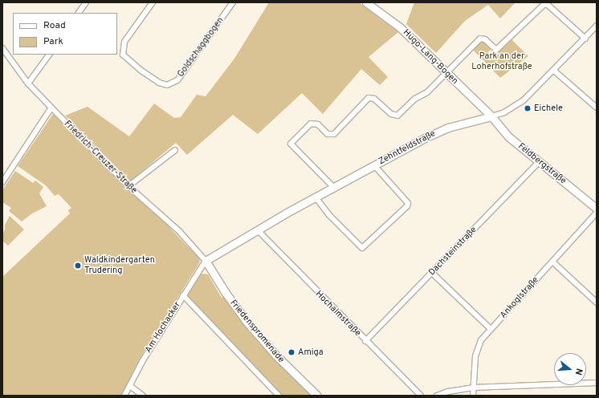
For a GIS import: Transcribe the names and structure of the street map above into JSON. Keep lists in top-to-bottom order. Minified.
{"streets":{"street":["Goldschaggbogen","Hugo-Lang-Bogen","Zehntfeldstraße","Friedrich-Creuzer-Straße","Feldbergstraße","Dachsteinstraße","Ankoglstraße","Hochalmstraße","Am Hochacker","Friedenspromenade"]},"crossings":[["Hugo-Lang-Bogen","Zehntfeldstraße"],["Hugo-Lang-Bogen","Feldbergstraße"],["Zehntfeldstraße","Friedrich-Creuzer-Straße"],["Zehntfeldstraße","Feldbergstraße"],["Zehntfeldstraße","Hochalmstraße"],["Zehntfeldstraße","Am Hochacker"],["Zehntfeldstraße","Friedenspromenade"],["Friedrich-Creuzer-Straße","Am Hochacker"],["Friedrich-Creuzer-Straße","Friedenspromenade"],["Feldbergstraße","Dachsteinstraße"],["Dachsteinstraße","Hochalmstraße"],["Am Hochacker","Friedenspromenade"]],"parks":["Park an der Loherhofstraße"],"places":["Eichele","Waldkindergarten Trudering","Amiga"],"legend":["Road","Park"],"north":"right"}
